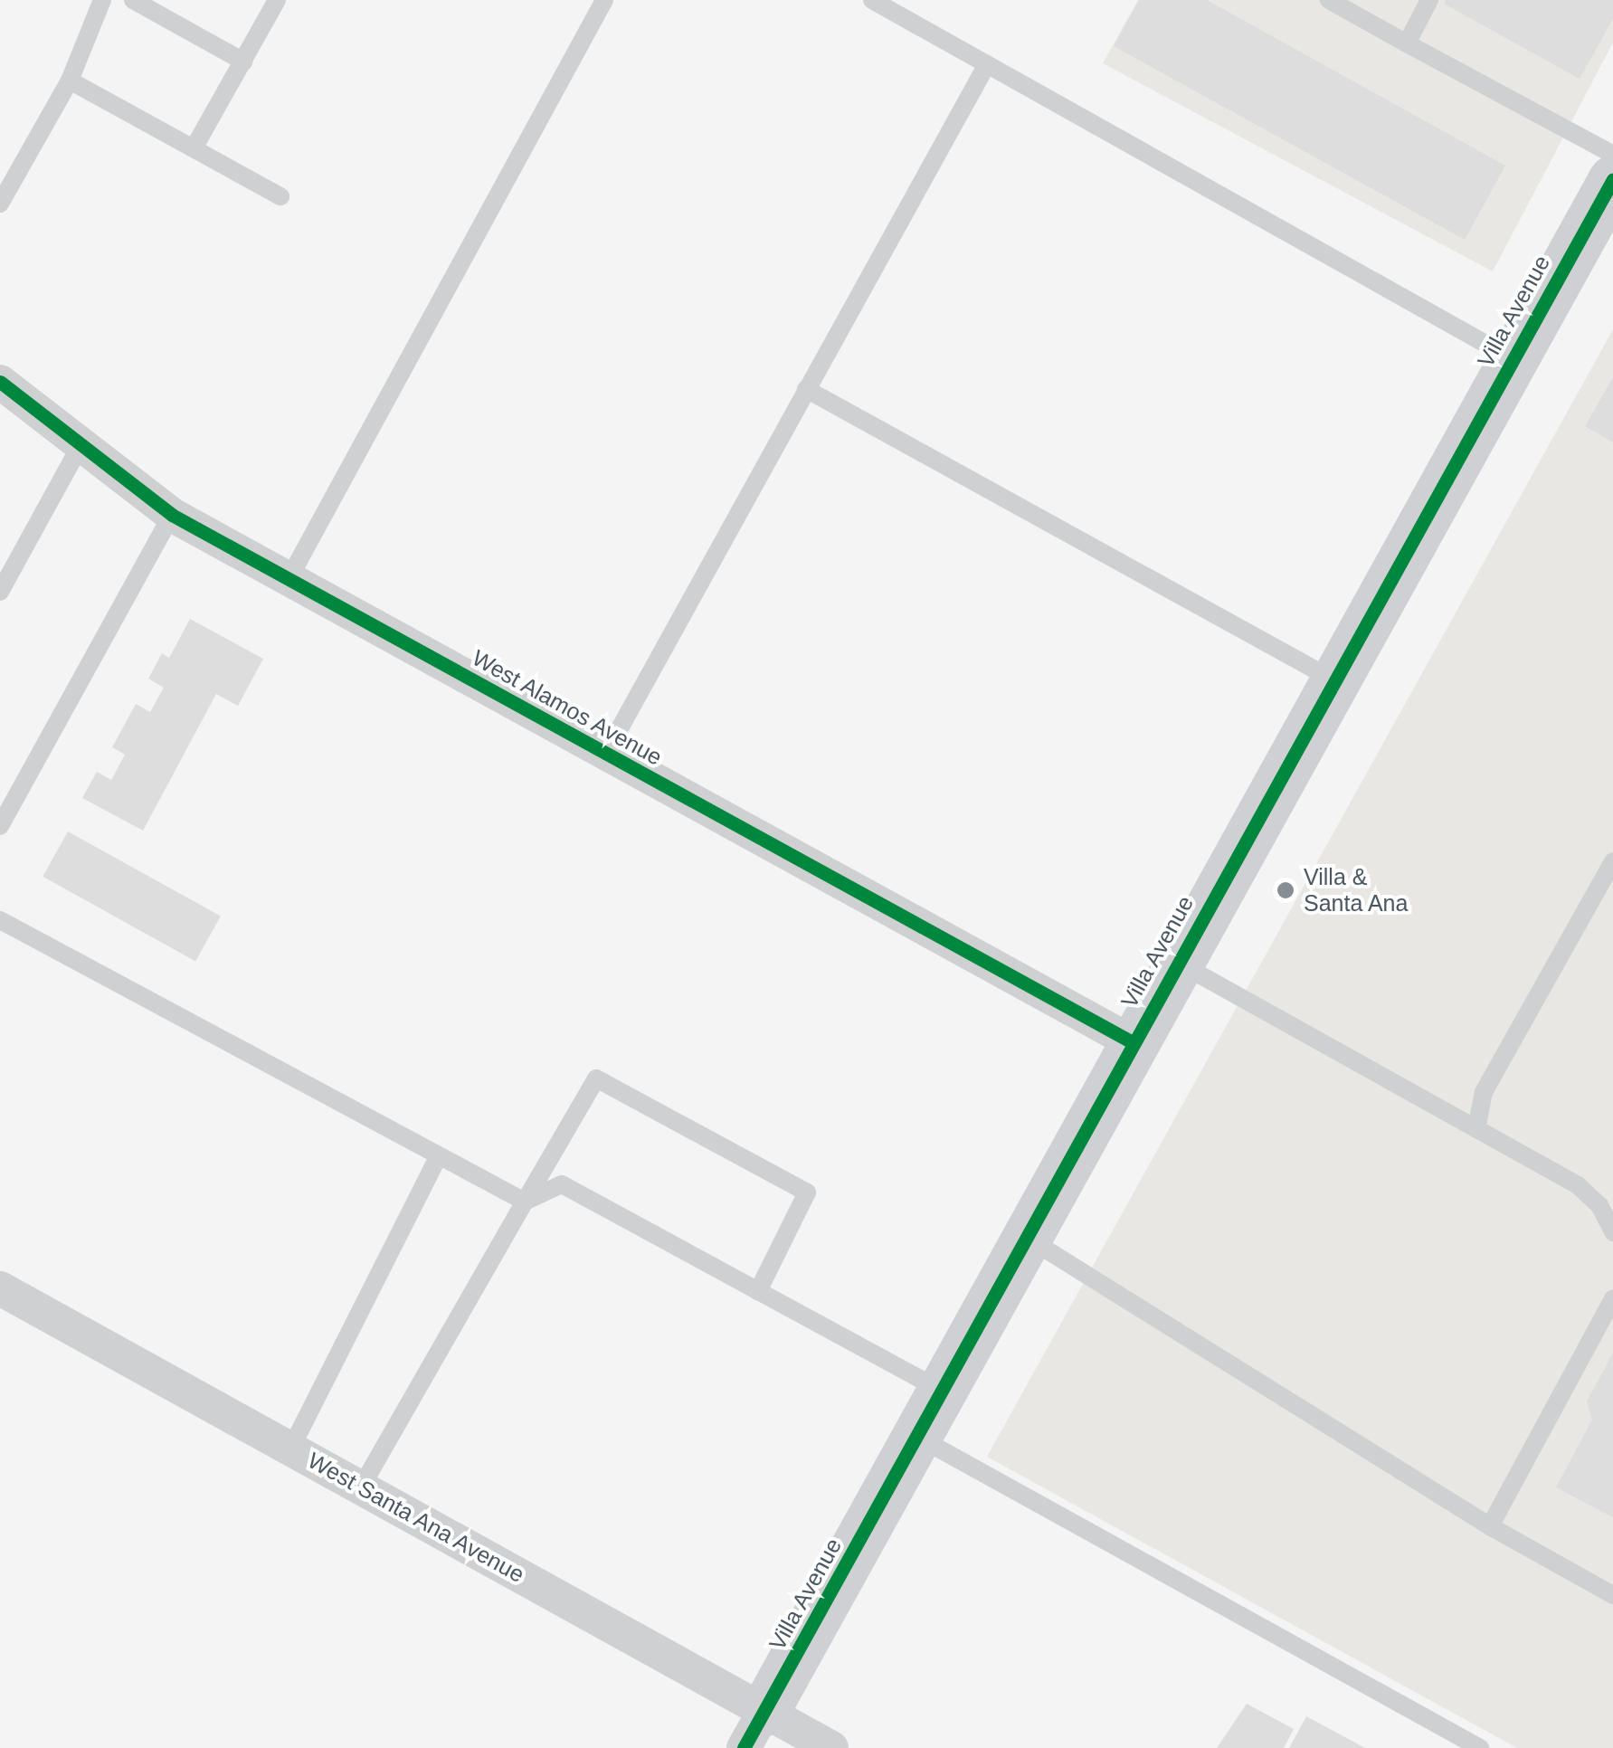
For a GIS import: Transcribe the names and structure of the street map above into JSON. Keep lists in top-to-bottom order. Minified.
{"streets":{"street":["Villa Avenue","West Alamos Avenue","West Santa Ana Avenue"]},"crossings":[["Villa Avenue","West Alamos Avenue"],["Villa Avenue","West Santa Ana Avenue"]],"places":["Villa & Santa Ana"]}
